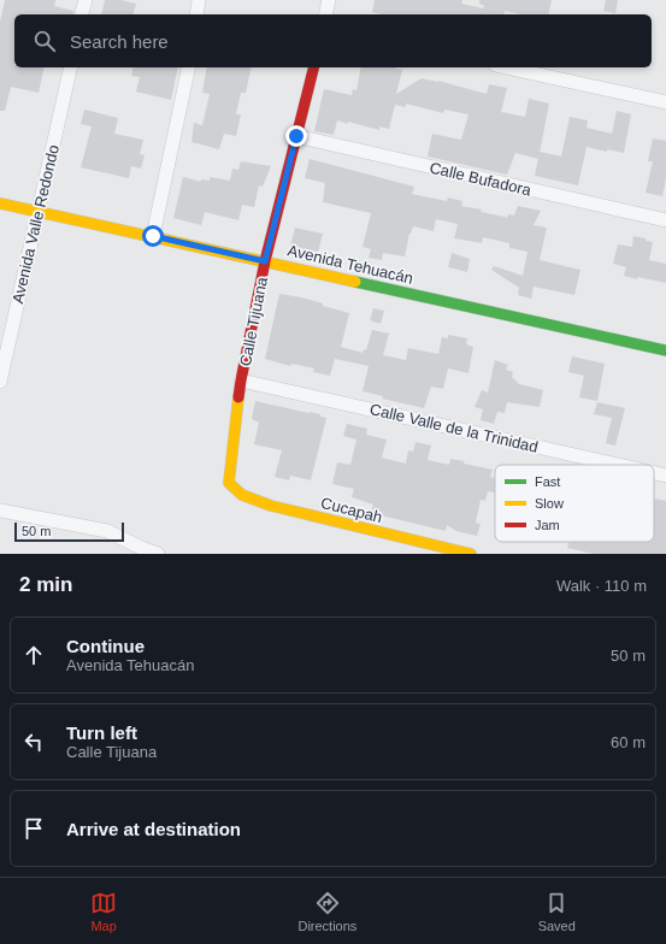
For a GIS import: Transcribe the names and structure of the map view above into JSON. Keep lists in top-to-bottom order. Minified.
{"streets":{"street":["Calle Bufadora","Avenida Valle Redondo","Avenida Tehuacán","Calle Tijuana","Calle Valle de la Trinidad","Cucapah"]},"crossings":[["Calle Bufadora","Calle Tijuana"],["Avenida Valle Redondo","Avenida Tehuacán"],["Avenida Tehuacán","Calle Tijuana"],["Calle Tijuana","Calle Valle de la Trinidad"],["Calle Tijuana","Cucapah"]],"legend":["Fast","Slow","Jam"],"scale_bar":"50 m","page":{"search":"Search here","scale":"50 m","heading":["2 min","Walk · 110 m"],"list":[["Continue","Avenida Tehuacán","50 m"],["Turn left","Calle Tijuana","60 m"],"Arrive at destination"],"nav":["Map","Directions","Saved"]}}
